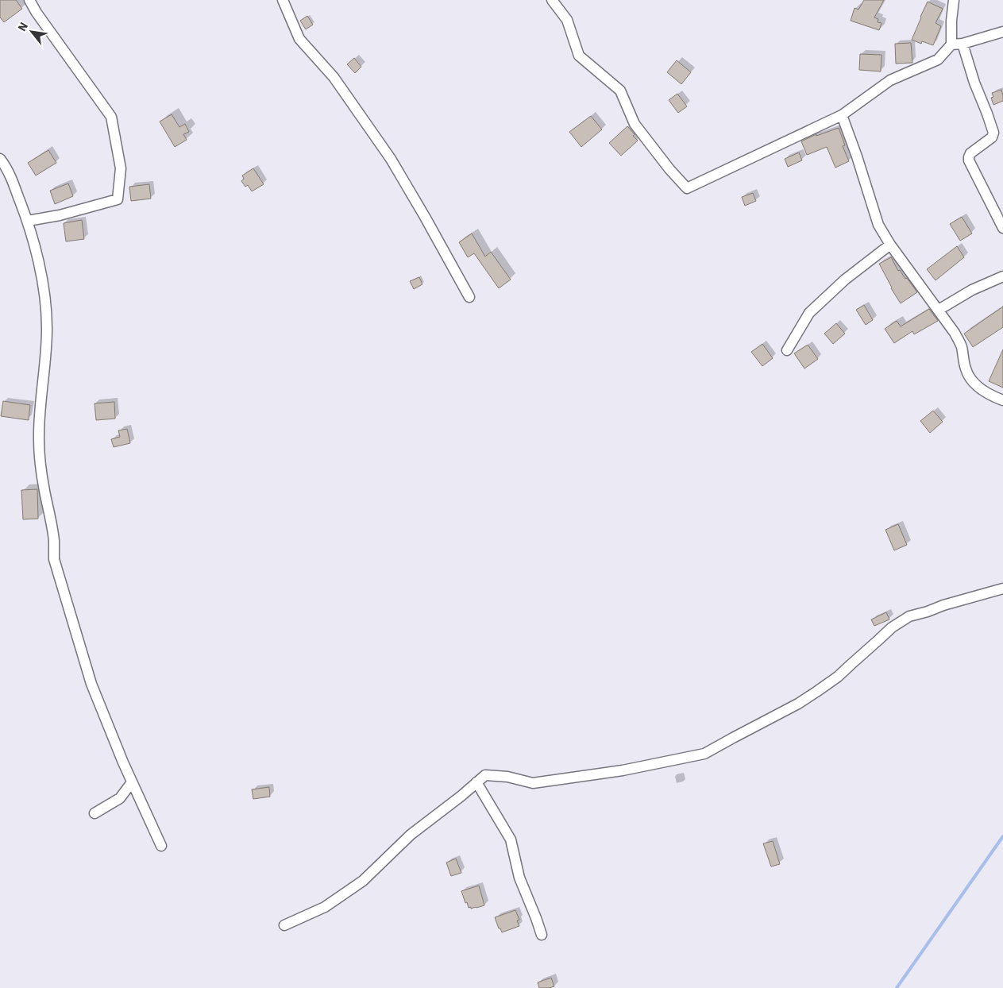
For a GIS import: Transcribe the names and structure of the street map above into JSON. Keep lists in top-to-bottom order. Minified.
{"north":"top left"}
